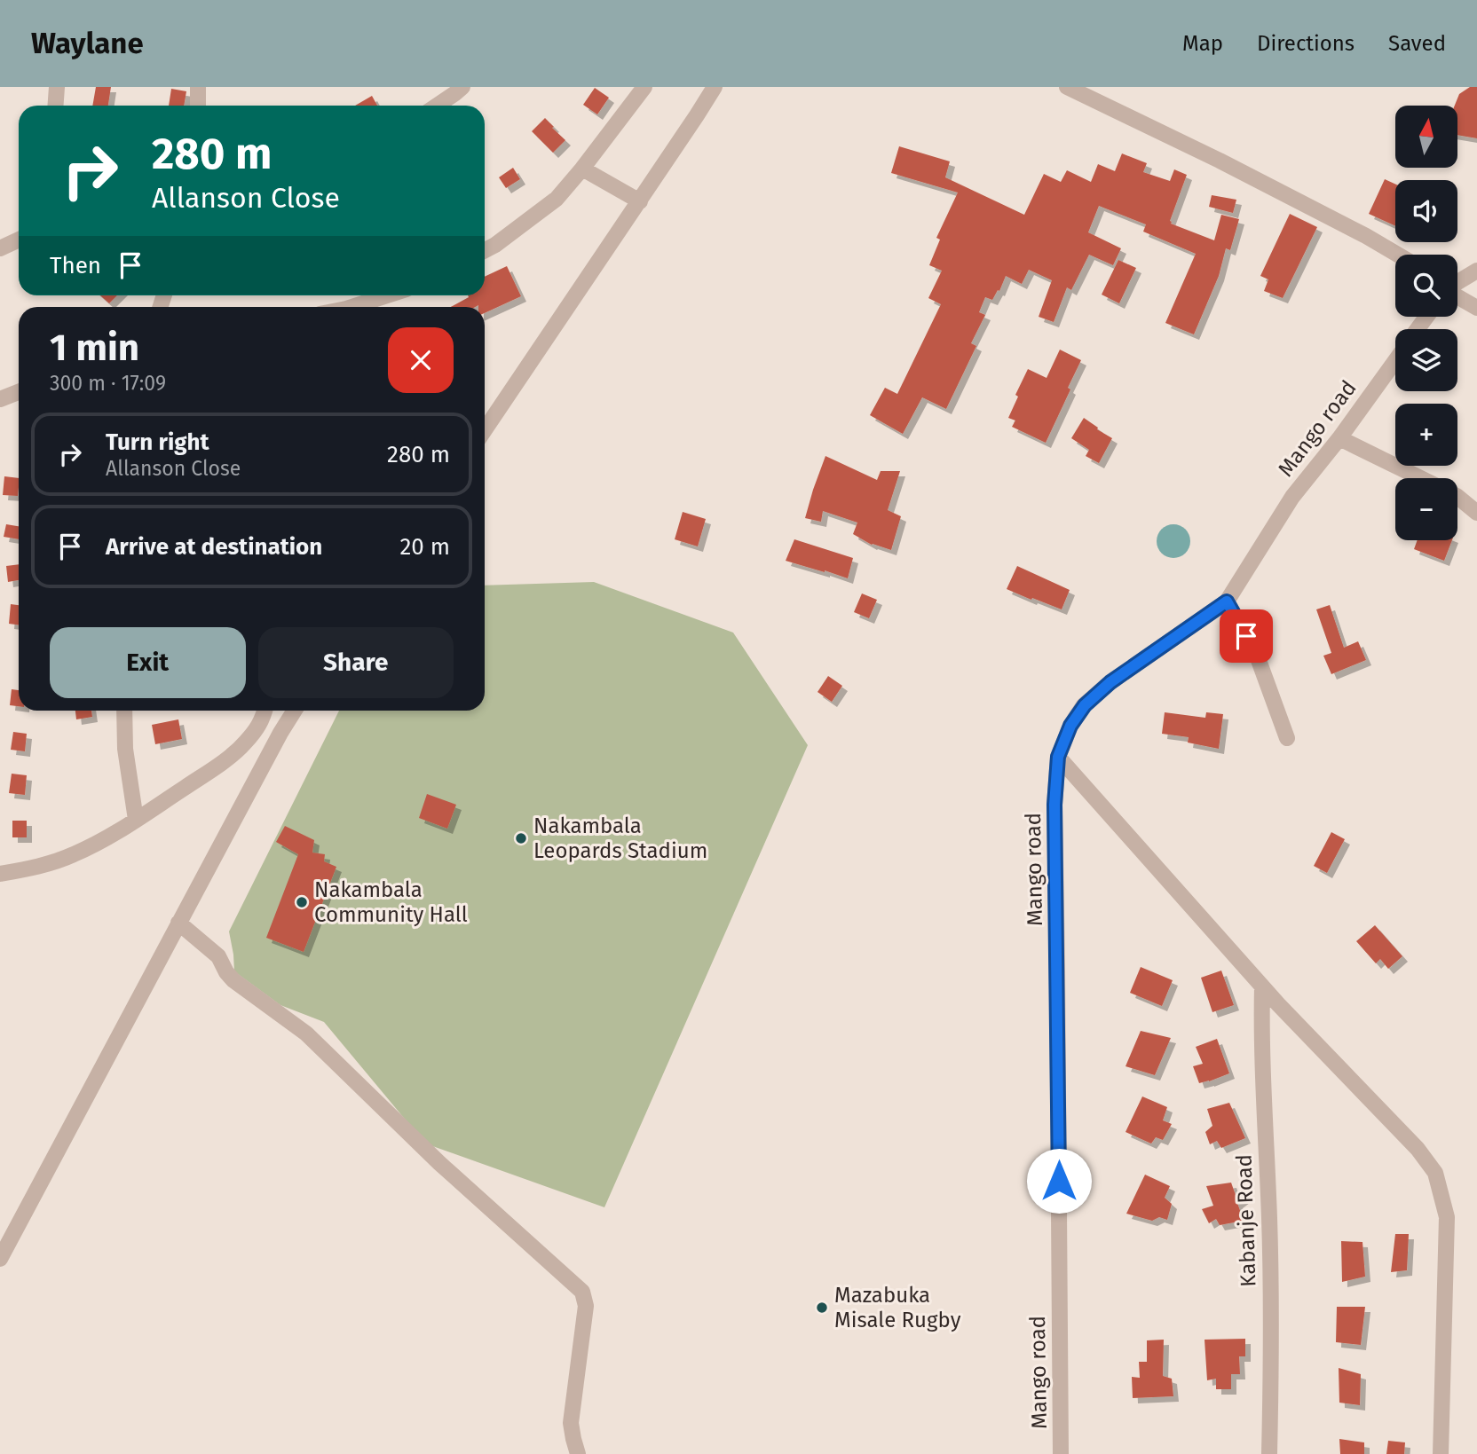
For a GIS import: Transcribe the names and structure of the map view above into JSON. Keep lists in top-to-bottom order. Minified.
{"streets":{"street":["Mango road","Kabanje Road"]},"places":["Nakambala Leopards Stadium","Nakambala Community Hall","Mazabuka Misale Rugby"],"north":"top","page":{"header":"Waylane","nav":["Map","Directions","Saved"],"map_buttons":["+","−"],"turn":["280 m","Allanson Close"],"then":"Then","heading":["1 min","300 m · 17:09"],"list":[{"name":"Turn right","note":"Allanson Close","value":"280 m"},{"name":"Arrive at destination","value":"20 m"}],"buttons":["Exit","Share"]}}
